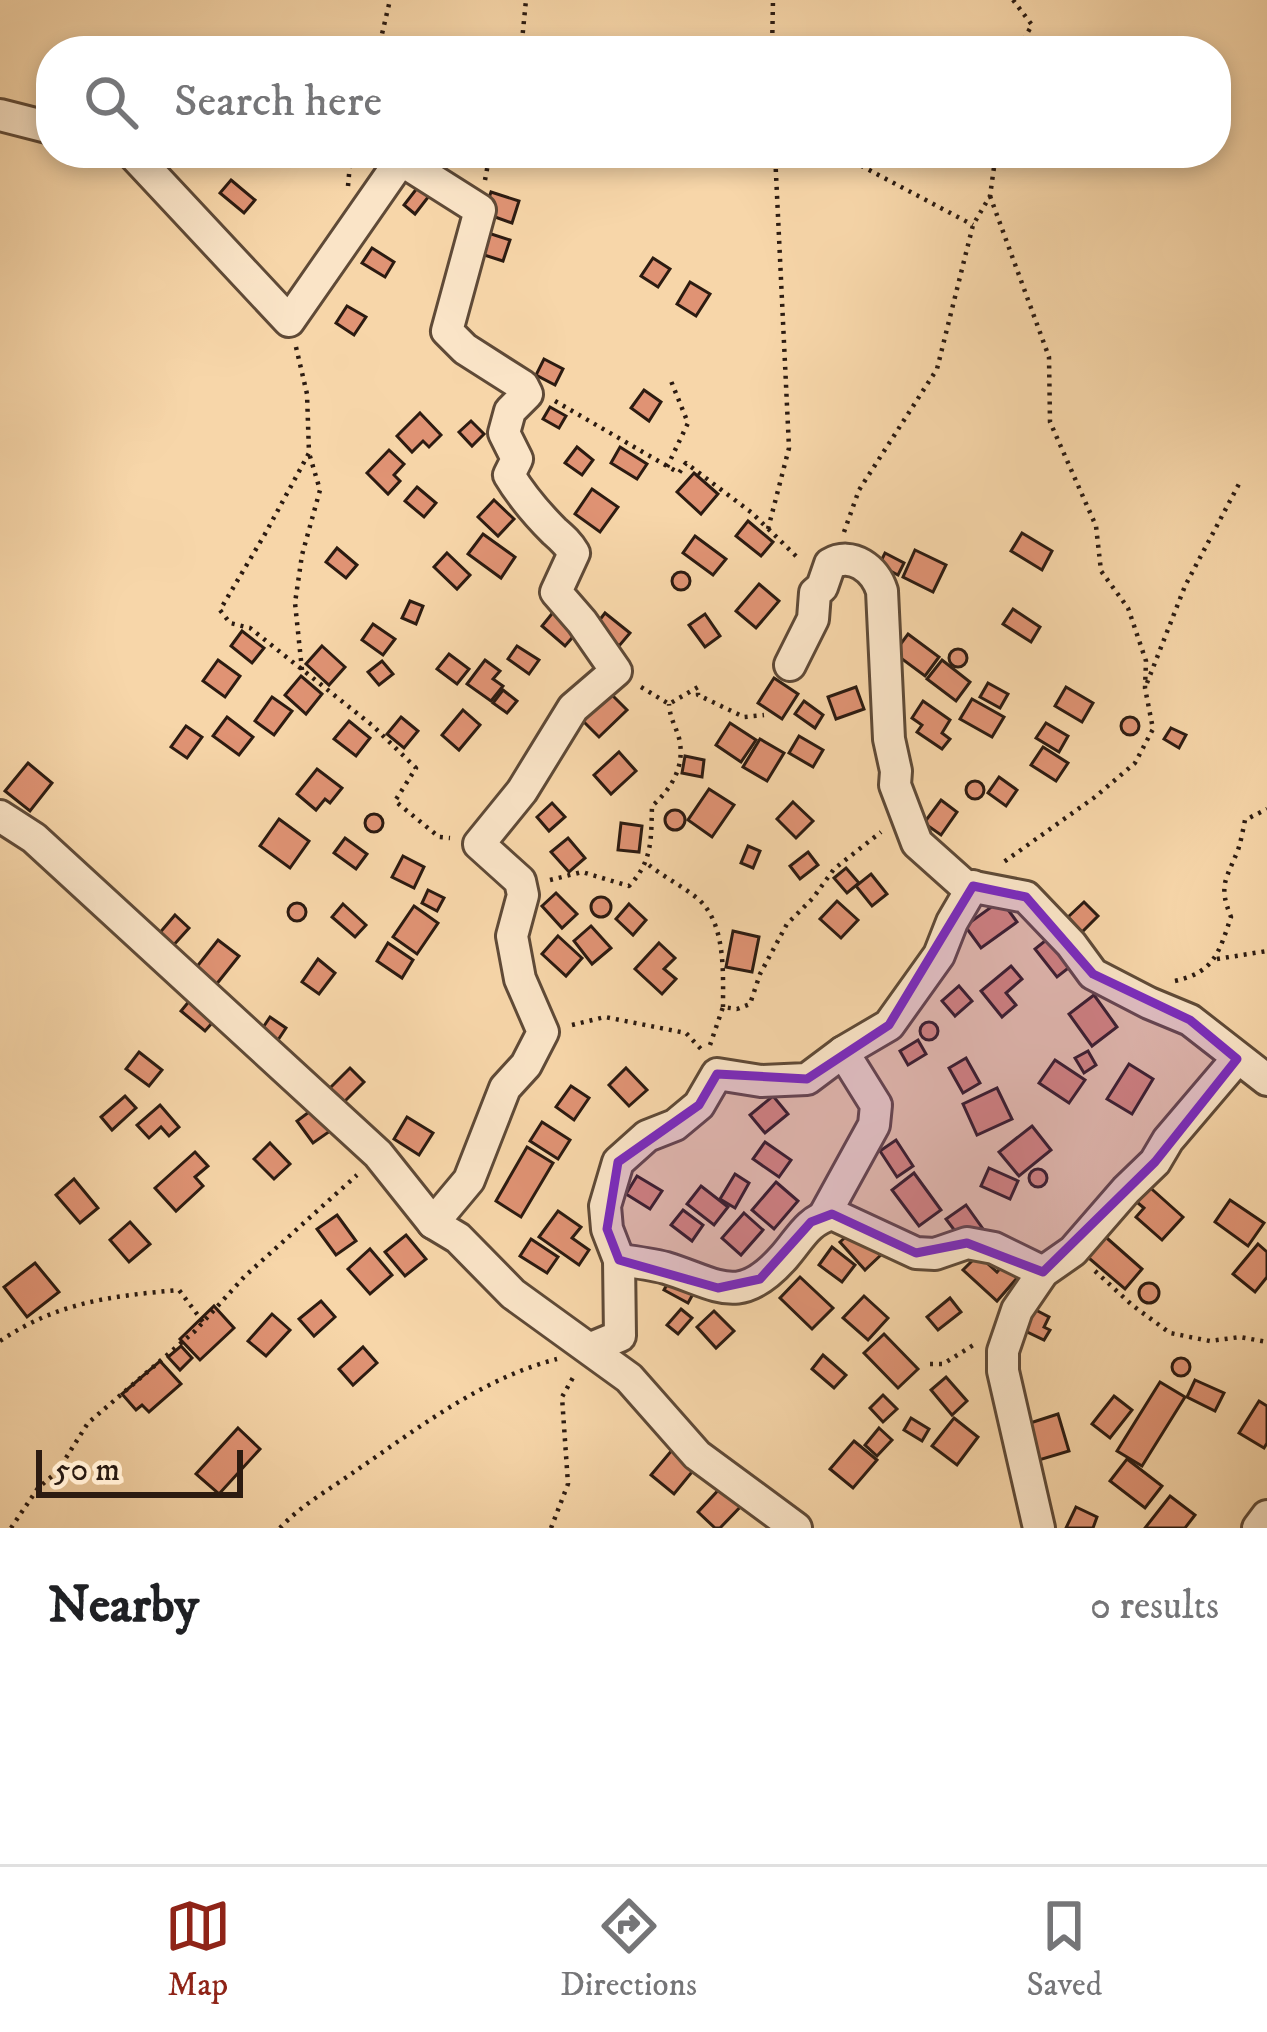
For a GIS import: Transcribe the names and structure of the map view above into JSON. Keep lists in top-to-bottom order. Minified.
{"scale_bar":"50 m","page":{"search":"Search here","scale":"50 m","heading":["Nearby","0 results"],"nav":["Map","Directions","Saved"]}}
